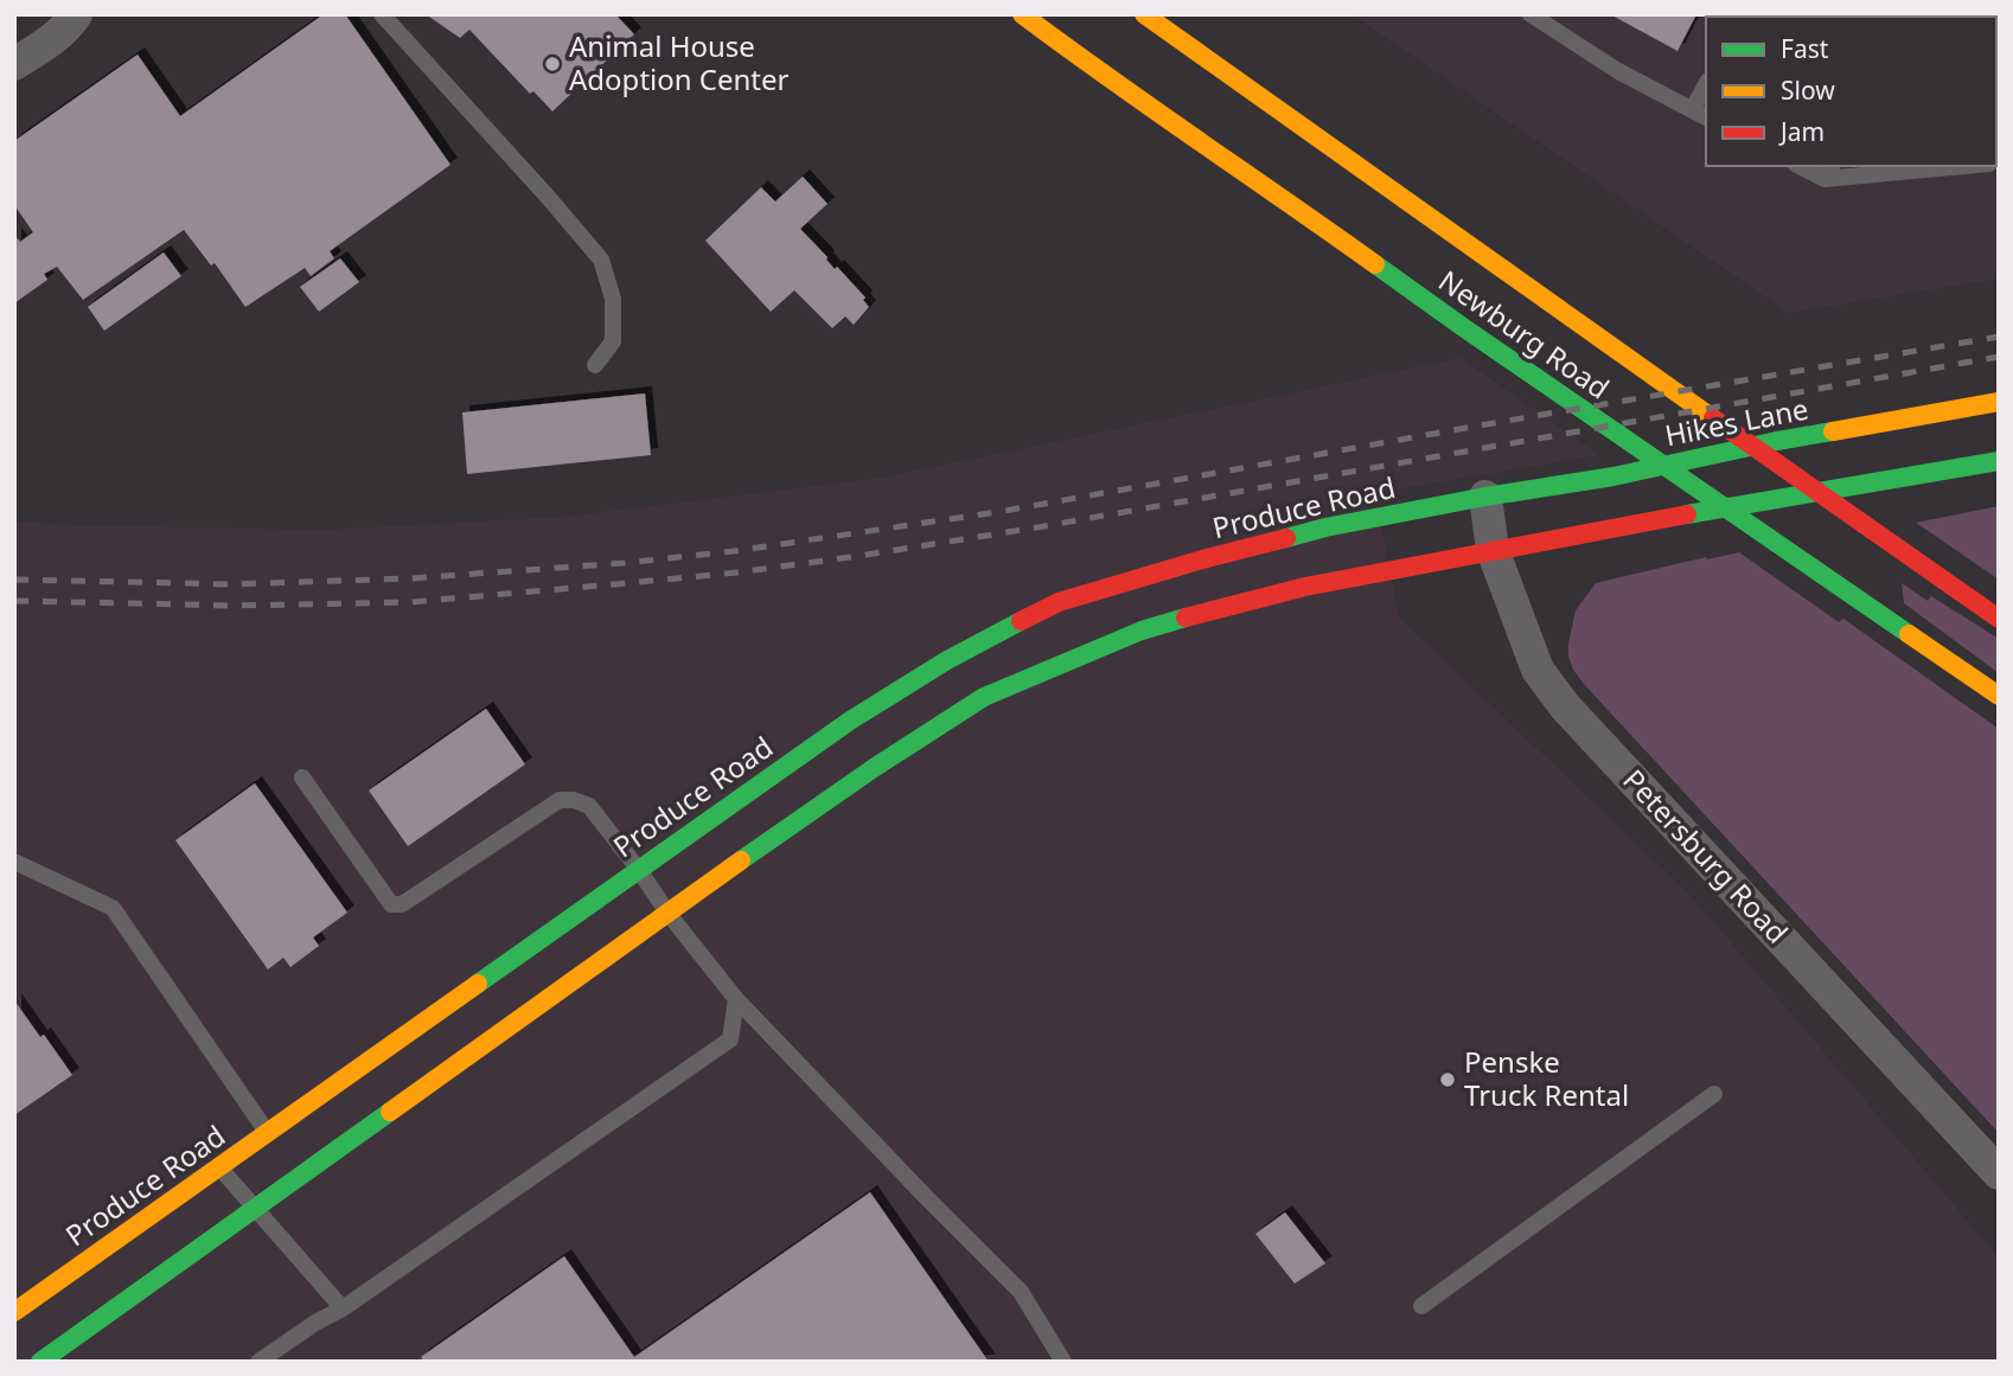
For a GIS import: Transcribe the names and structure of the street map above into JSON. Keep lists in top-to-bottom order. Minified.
{"streets":{"street":["Newburg Road","Hikes Lane","Produce Road","Petersburg Road"]},"crossings":[["Hikes Lane","Produce Road"],["Hikes Lane","Petersburg Road"],["Produce Road","Petersburg Road"]],"places":["Animal House Adoption Center","Penske Truck Rental"],"legend":["Fast","Slow","Jam"]}
